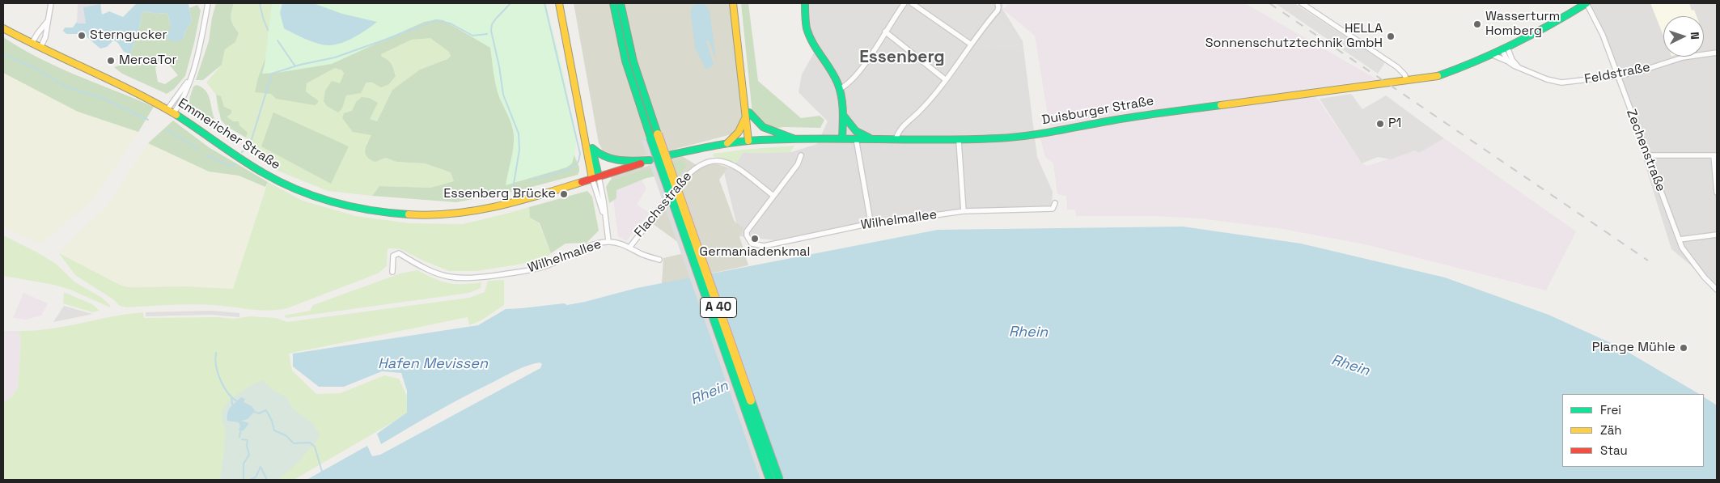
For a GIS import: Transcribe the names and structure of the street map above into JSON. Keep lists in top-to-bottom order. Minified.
{"streets":{"main road":["Duisburger Straße","Emmericher Straße","A 40"],"street":["Feldstraße","Zechenstraße","Flachsstraße","Wilhelmallee"]},"crossings":[["Feldstraße","Duisburger Straße"],["Feldstraße","Zechenstraße"],["Duisburger Straße","Emmericher Straße"],["Duisburger Straße","Zechenstraße"],["Flachsstraße","Wilhelmallee"]],"districts":["Essenberg"],"water":["Rhein","Hafen Mevissen"],"places":["Wasserturm Homberg","Sterngucker","HELLA Sonnenschutztechnik GmbH","MercaTor","P1","Essenberg Brücke","Germaniadenkmal","Plange Mühle"],"legend":["Frei","Zäh","Stau"],"north":"right"}
